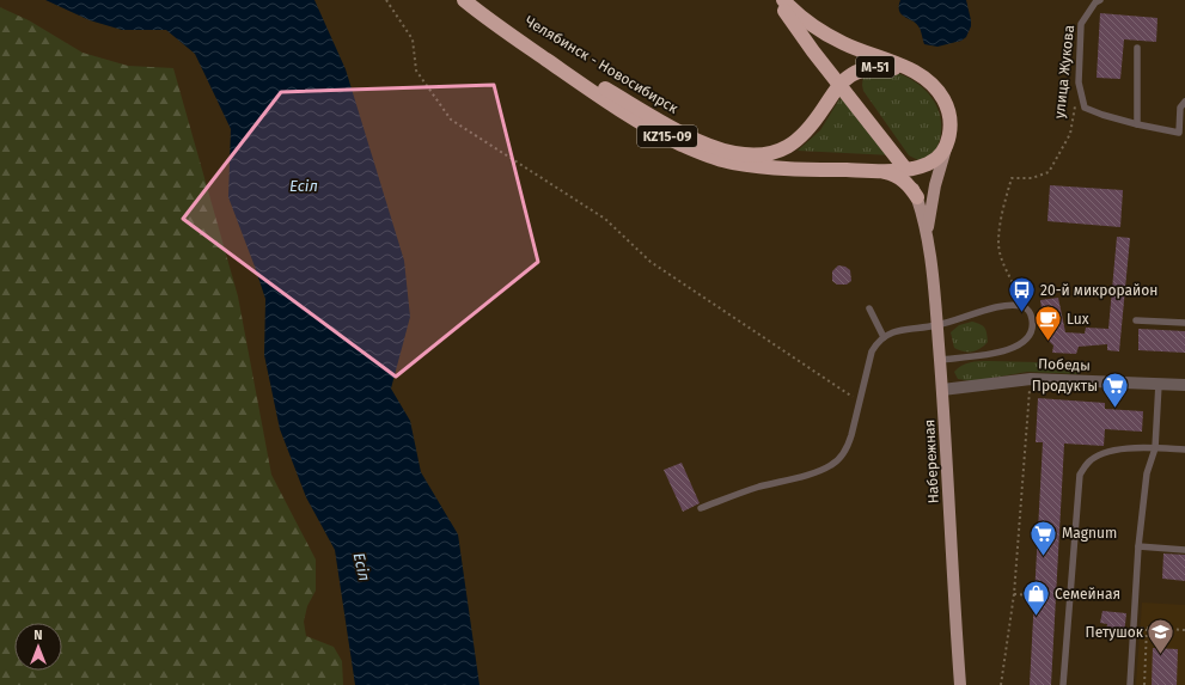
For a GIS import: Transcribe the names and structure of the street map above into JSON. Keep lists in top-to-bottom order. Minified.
{"streets":{"highway":["Челябинск - Новосибирск","M-51","KZ15-09"],"main road":["Набережная"],"street":["Победы"],"lane":["улица Жукова"]},"crossings":[["Челябинск - Новосибирск","M-51"],["Челябинск - Новосибирск","Набережная"],["M-51","Набережная"],["Победы","Набережная"]],"water":["Есіл"],"places":{"bus stop":["20-й микрорайон"],"cafe":["Lux"],"supermarket":["Продукты","Magnum"],"shop":["Семейная"],"school or university":["Петушок"]},"north":"top"}
